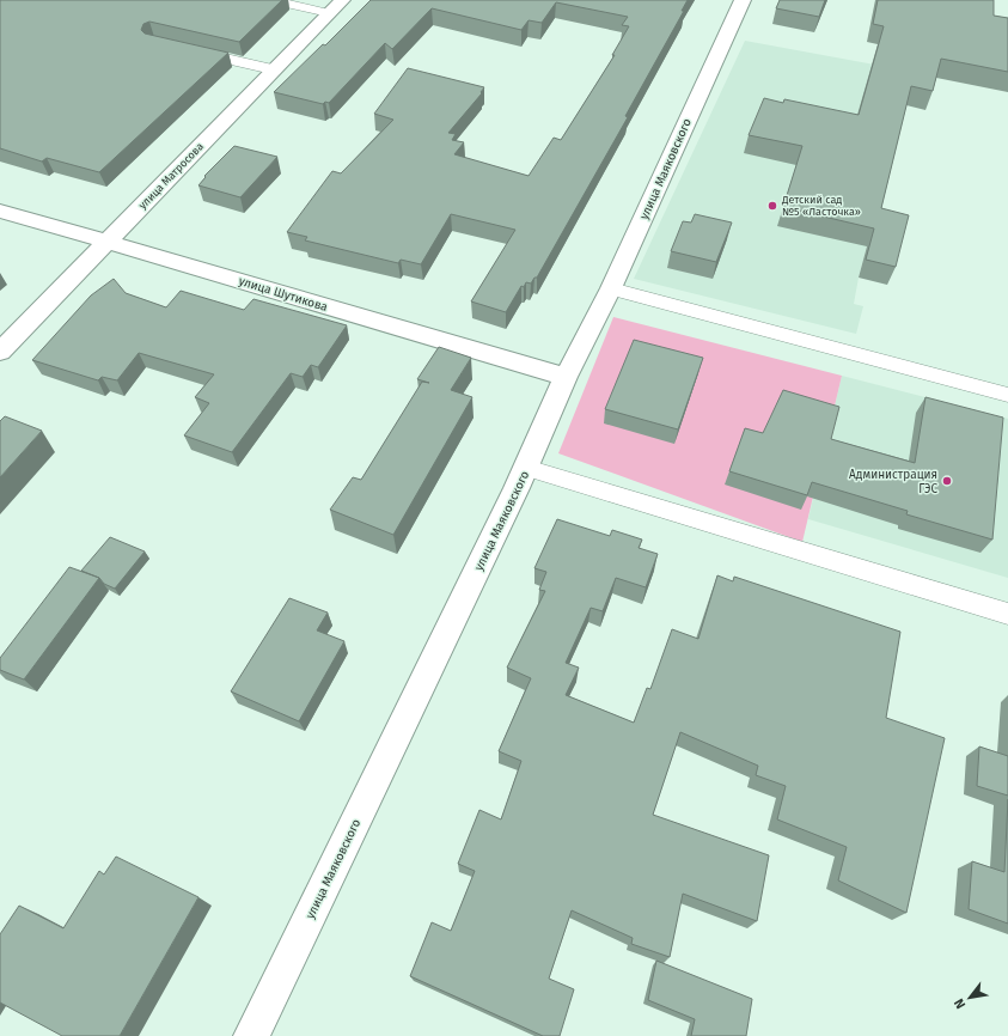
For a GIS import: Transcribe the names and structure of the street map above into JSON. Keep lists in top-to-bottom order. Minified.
{"streets":{"street":["улица Маяковского","улица Матросова","улица Шутикова"]},"crossings":[["улица Маяковского","улица Шутикова"],["улица Матросова","улица Шутикова"]],"places":["Детский сад №5 «Ласточка»","Администрация ГЭС"],"north":"bottom left"}
